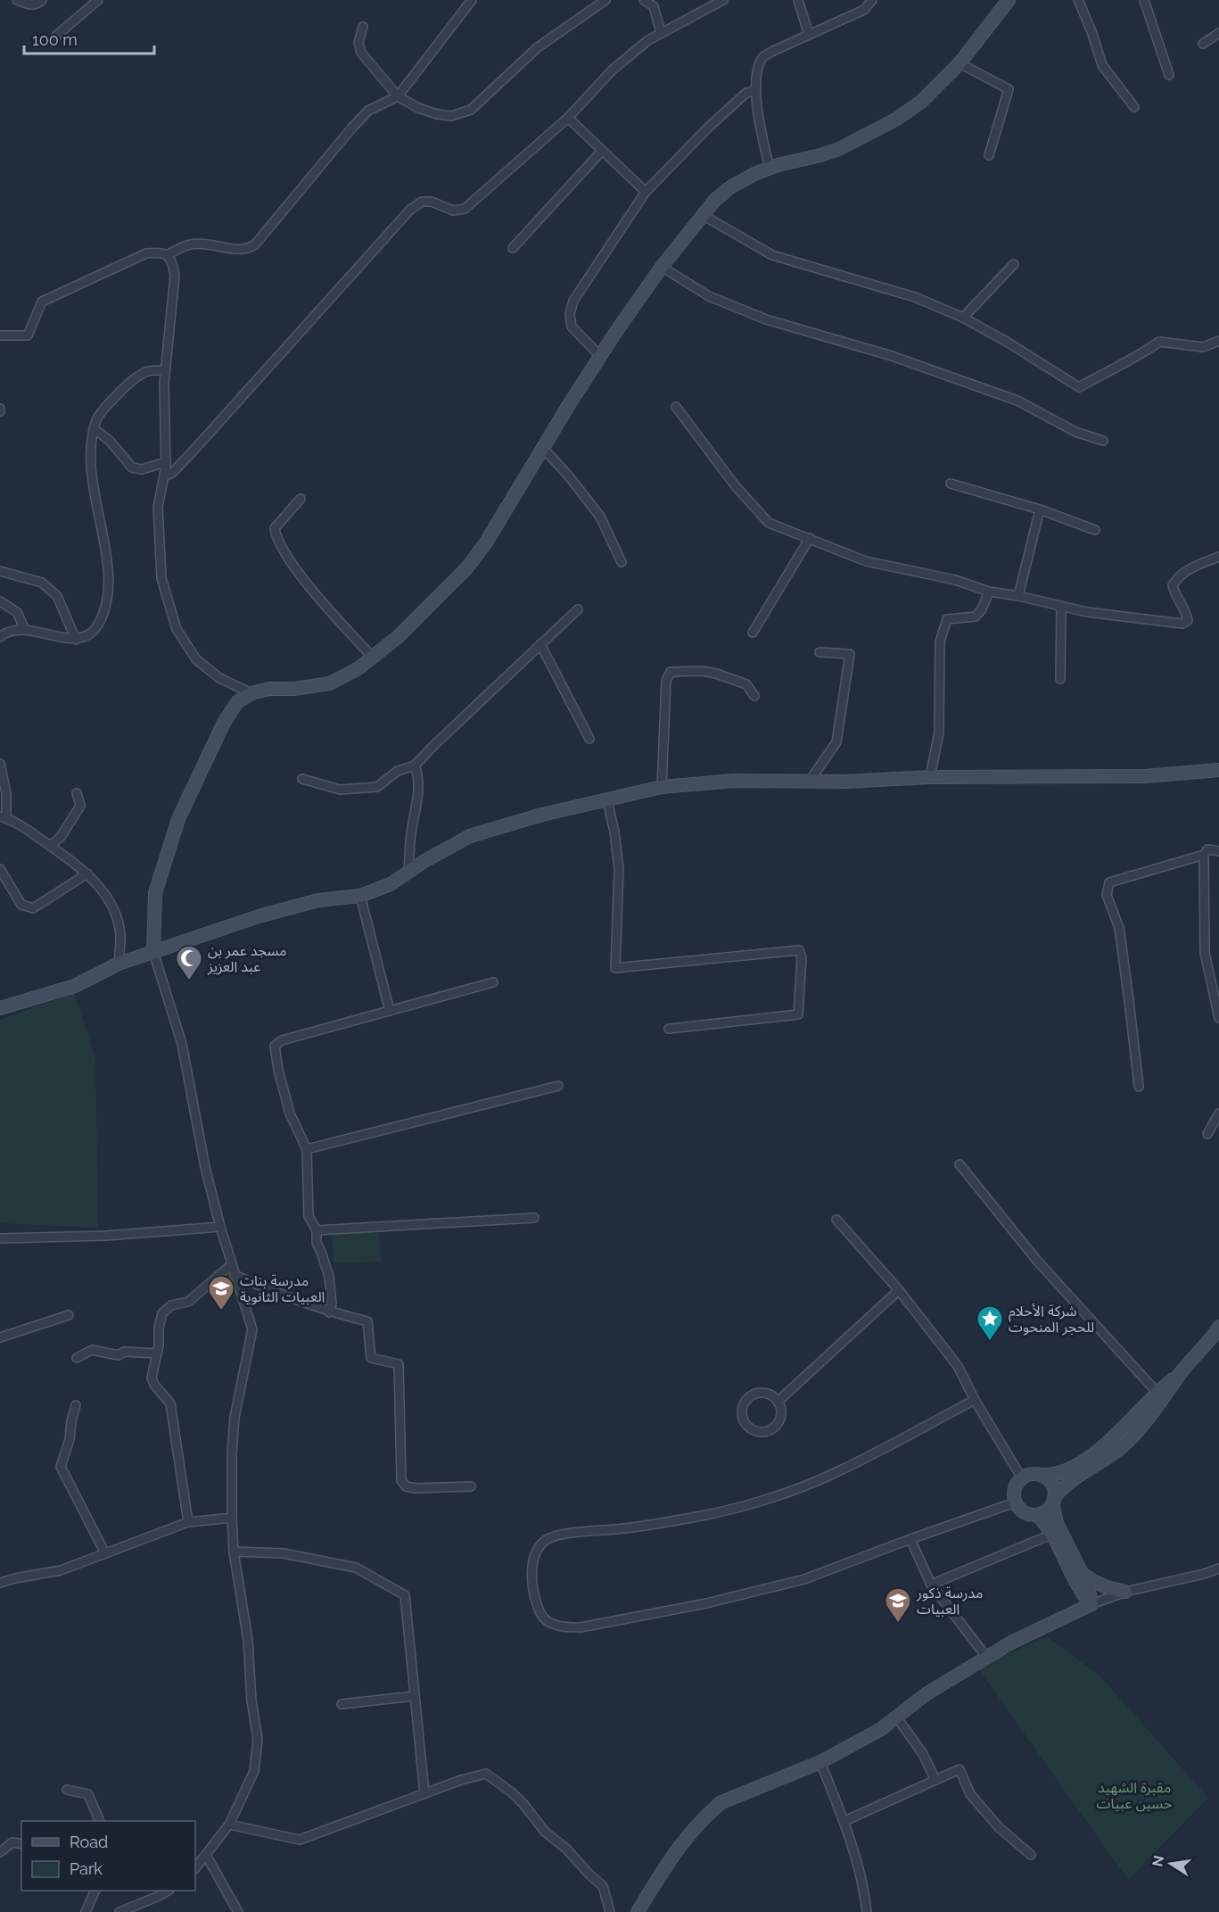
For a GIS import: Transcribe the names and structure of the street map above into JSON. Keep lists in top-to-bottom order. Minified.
{"parks":["مقبرة الشهيد حسين عبيات"],"places":{"mosque":["مسجد عمر بن عبد العزيز"],"school or university":["مدرسة بنات العبيات الثانوية","مدرسة ذكور العبيات"],"place":["شركة الأحلام للحجر المنحوت"]},"legend":["Road","Park"],"scale_bar":"100 m","north":"left"}
